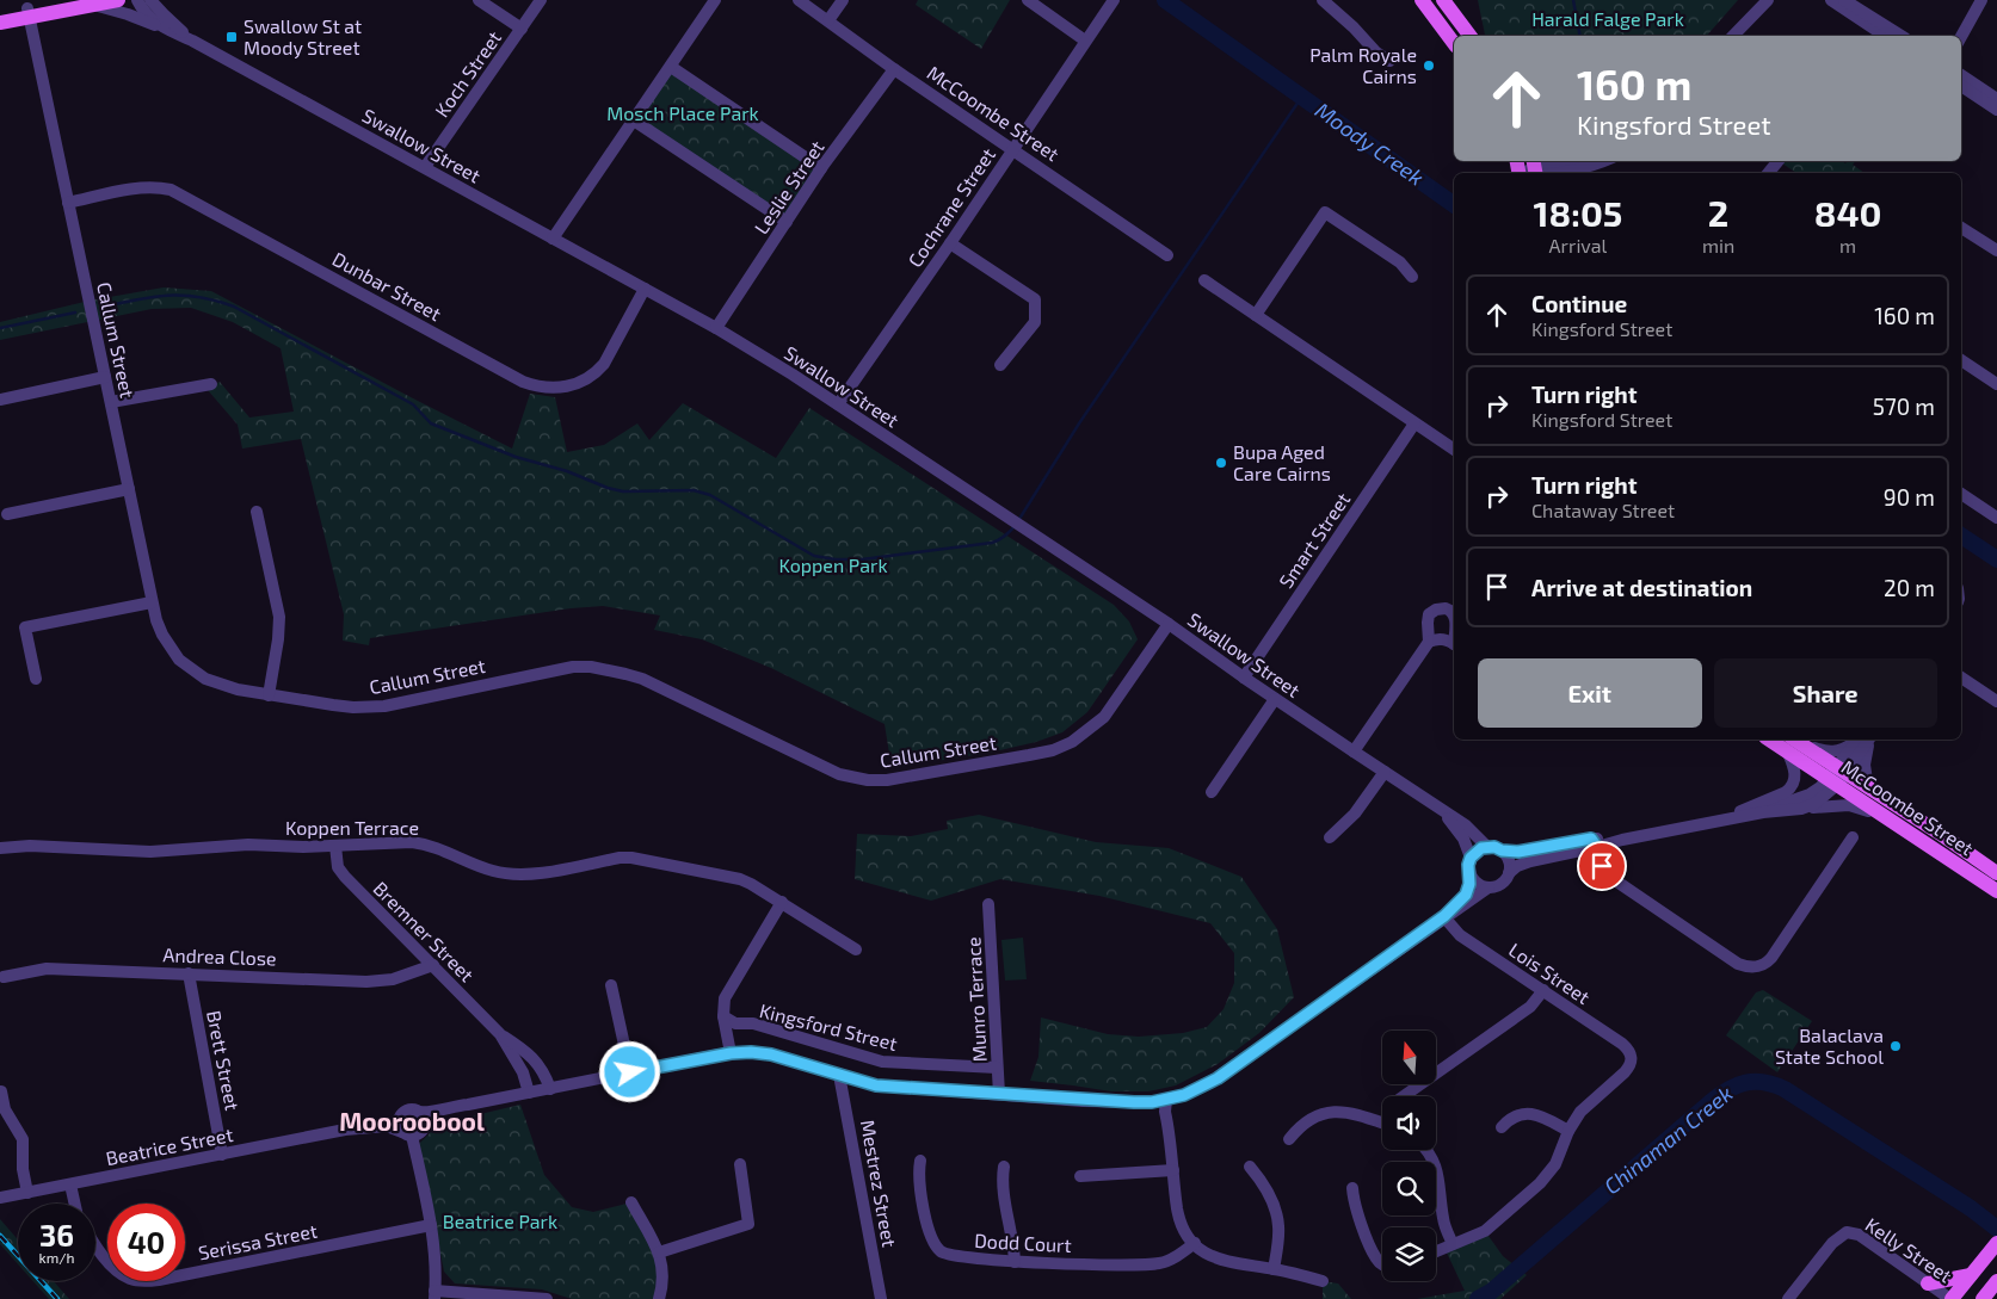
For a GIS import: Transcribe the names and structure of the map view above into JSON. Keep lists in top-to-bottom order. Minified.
{"streets":{"main road":["McCoombe Street"],"street":["Koch Street","Swallow Street","Leslie Street","Cochrane Street","Dunbar Street","Callum Street","Smart Street","Koppen Terrace","Bremner Street","Andrea Close","Lois Street","Munro Terrace","Kingsford Street","Brett Street","Beatrice Street","Mestrez Street","Serissa Street","Dodd Court","Kelly Street"]},"crossings":[["Koch Street","Swallow Street"],["McCoombe Street","Leslie Street"],["McCoombe Street","Cochrane Street"],["Swallow Street","Leslie Street"],["Swallow Street","Cochrane Street"],["Swallow Street","Dunbar Street"],["Swallow Street","Callum Street"],["Swallow Street","Smart Street"],["Dunbar Street","Callum Street"],["Koppen Terrace","Bremner Street"],["Bremner Street","Andrea Close"],["Andrea Close","Brett Street"],["Munro Terrace","Kingsford Street"],["Brett Street","Beatrice Street"]],"districts":["Mooroobool"],"water":["Moody Creek","Chinaman Creek"],"parks":["Harald Falge Park","Mosch Place Park","Koppen Park","Beatrice Park"],"places":{"transit":["Swallow St at Moody Street"],"other":["Palm Royale Cairns","Bupa Aged Care Cairns","Balaclava State School"]},"north":"top","page":{"turn":["160 m","Kingsford Street"],"eta":["18:05","Arrival","2","min","840","m"],"list":[{"name":"Continue","note":"Kingsford Street","value":"160 m"},{"name":"Turn right","note":"Kingsford Street","value":"570 m"},{"name":"Turn right","note":"Chataway Street","value":"90 m"},{"name":"Arrive at destination","value":"20 m"}],"buttons":["Exit","Share"],"speed":"36 km/h","limit":"40"}}
